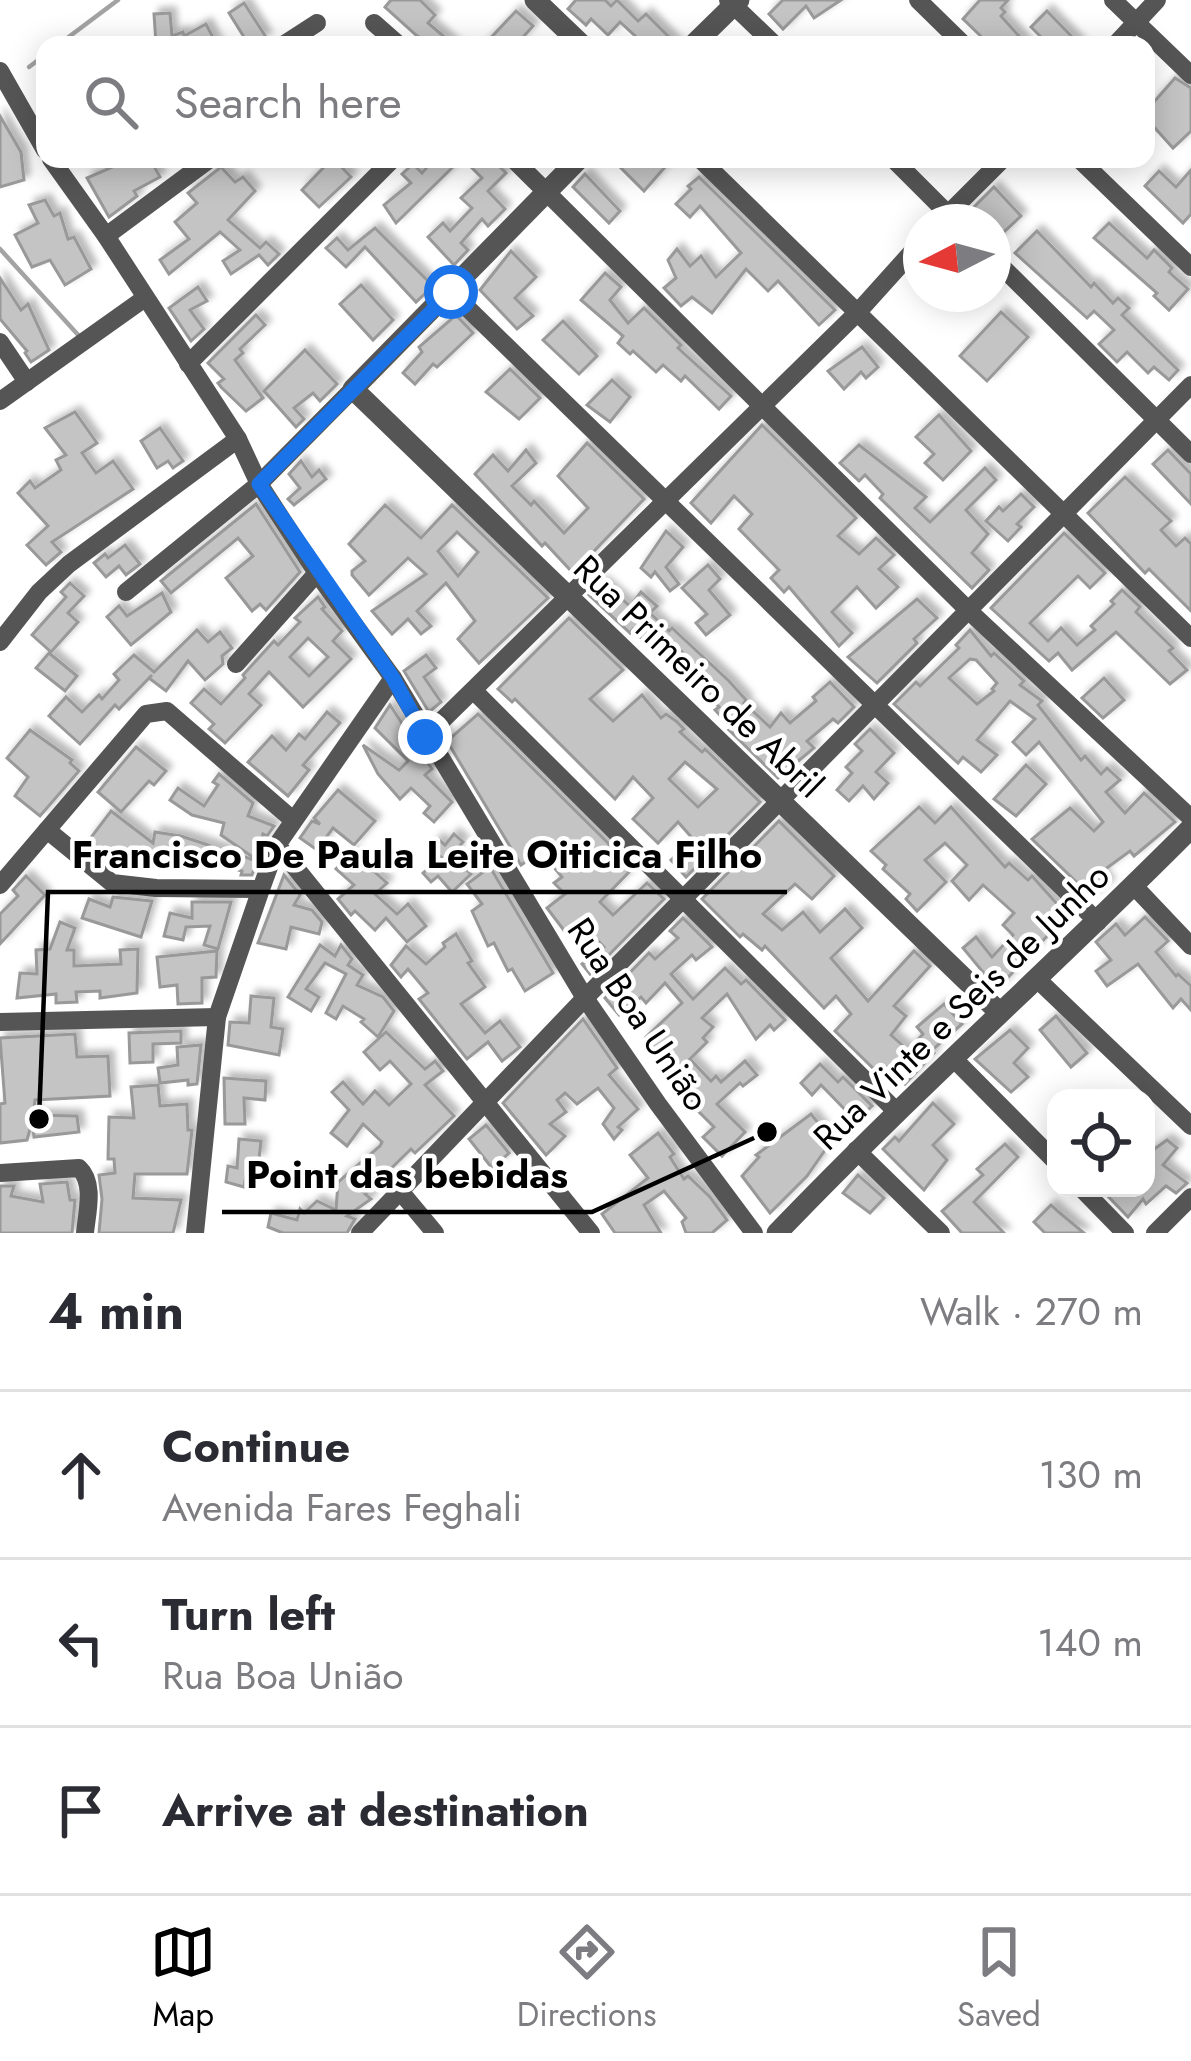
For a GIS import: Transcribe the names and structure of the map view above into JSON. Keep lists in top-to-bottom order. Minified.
{"streets":{"street":["Rua Primeiro de Abril","Rua Vinte e Seis de Junho","Rua Boa União"]},"crossings":[["Rua Primeiro de Abril","Rua Vinte e Seis de Junho"]],"places":["Francisco De Paula Leite Oiticica Filho","Point das bebidas"],"north":"left","page":{"search":"Search here","heading":["4 min","Walk · 270 m"],"list":[["Continue","Avenida Fares Feghali","130 m"],["Turn left","Rua Boa União","140 m"],"Arrive at destination"],"nav":["Map","Directions","Saved"]}}
